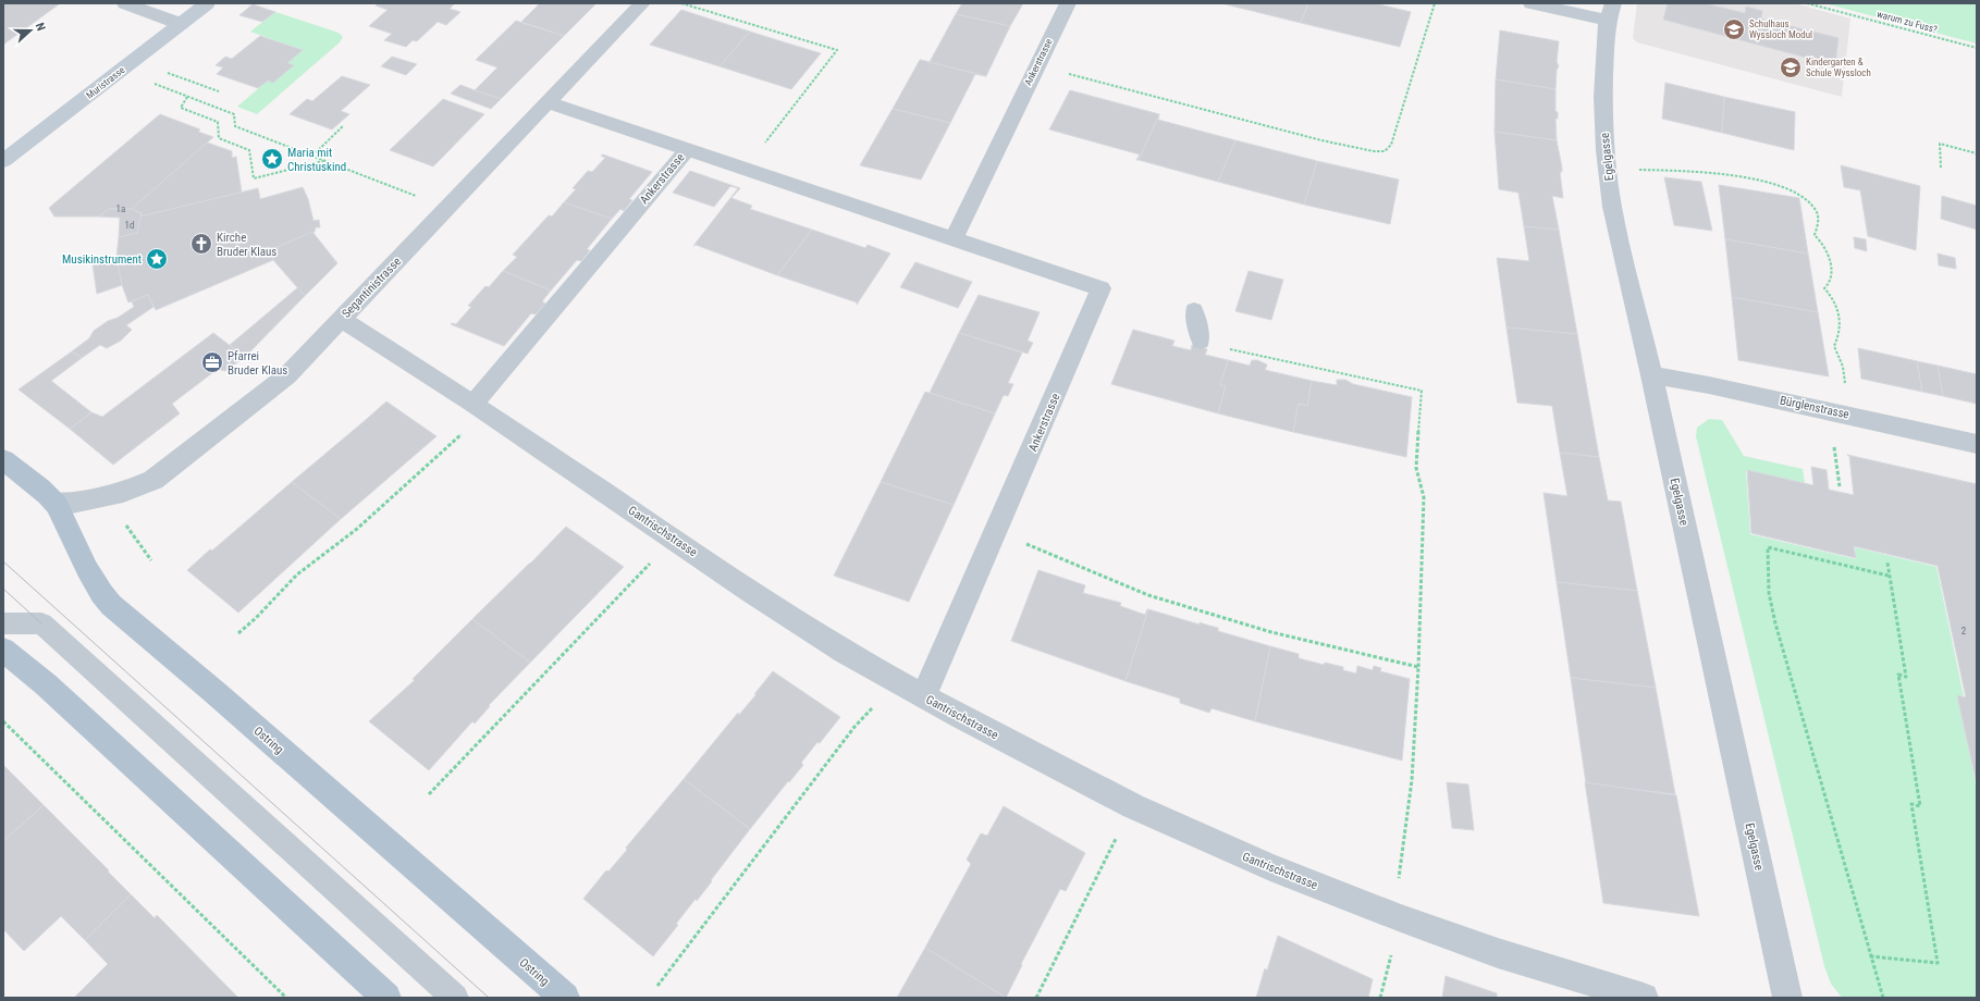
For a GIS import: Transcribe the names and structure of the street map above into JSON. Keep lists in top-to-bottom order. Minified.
{"streets":{"main road":["Muristrasse","Ostring"],"street":["Ankerstrasse","Egelgasse","Segantinistrasse","Bürglenstrasse","Gantrischstrasse"],"path":["warum zu Fuss?"]},"crossings":[["Ankerstrasse","Gantrischstrasse"],["Egelgasse","Bürglenstrasse"],["Segantinistrasse","Gantrischstrasse"],["Segantinistrasse","Ostring"]],"places":{"school or university":["Schulhaus Wyssloch Modul","Kindergarten & Schule Wyssloch"],"place":["Maria mit Christuskind","Musikinstrument"],"church":["Kirche Bruder Klaus"],"office":["Pfarrei Bruder Klaus"]},"house_numbers":["1a","1d","2"],"north":"right"}
